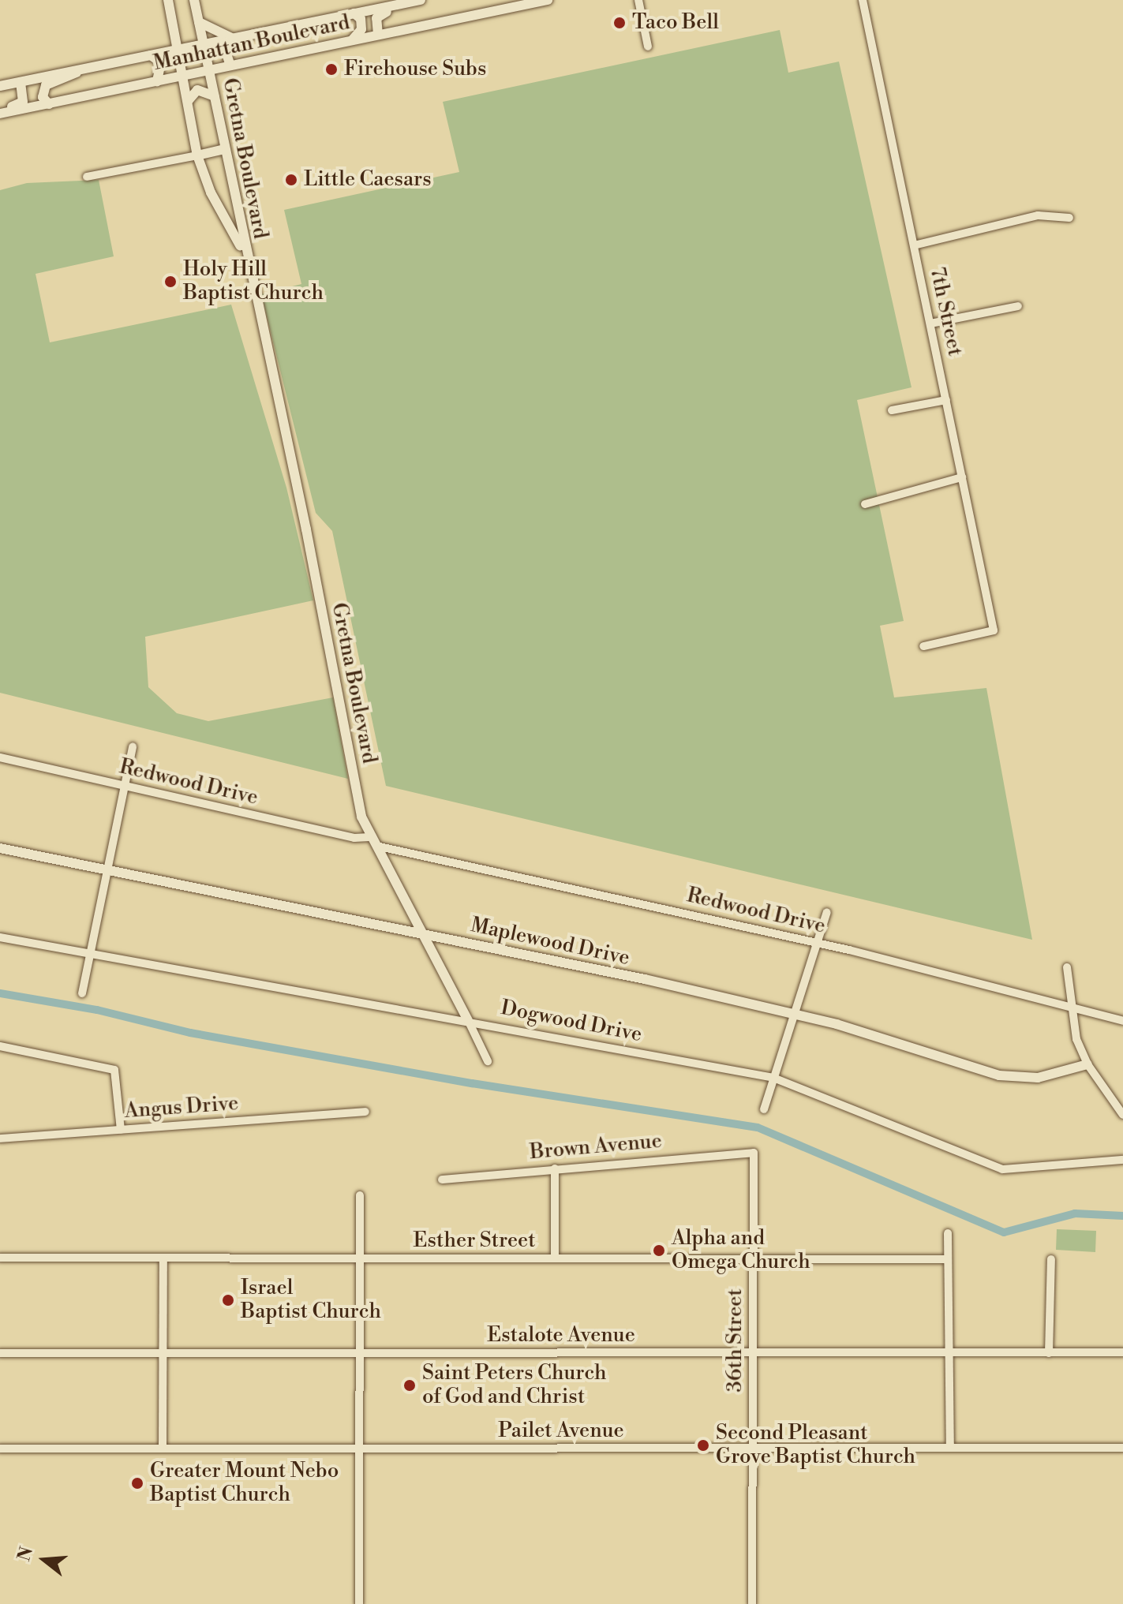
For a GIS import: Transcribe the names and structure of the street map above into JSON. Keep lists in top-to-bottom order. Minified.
{"streets":{"street":["Manhattan Boulevard","Gretna Boulevard","7th Street","Redwood Drive","Maplewood Drive","Dogwood Drive","Angus Drive","Brown Avenue","Esther Street","Estalote Avenue","36th Street","Pailet Avenue"]},"crossings":[["Manhattan Boulevard","Gretna Boulevard"],["Gretna Boulevard","Redwood Drive"],["Gretna Boulevard","Maplewood Drive"],["Gretna Boulevard","Dogwood Drive"],["Brown Avenue","36th Street"],["Esther Street","36th Street"],["Estalote Avenue","36th Street"],["36th Street","Pailet Avenue"]],"places":["Taco Bell","Firehouse Subs","Little Caesars","Holy Hill Baptist Church","Alpha and Omega Church","Israel Baptist Church","Saint Peters Church of God and Christ","Second Pleasant Grove Baptist Church","Greater Mount Nebo Baptist Church"],"north":"left"}
